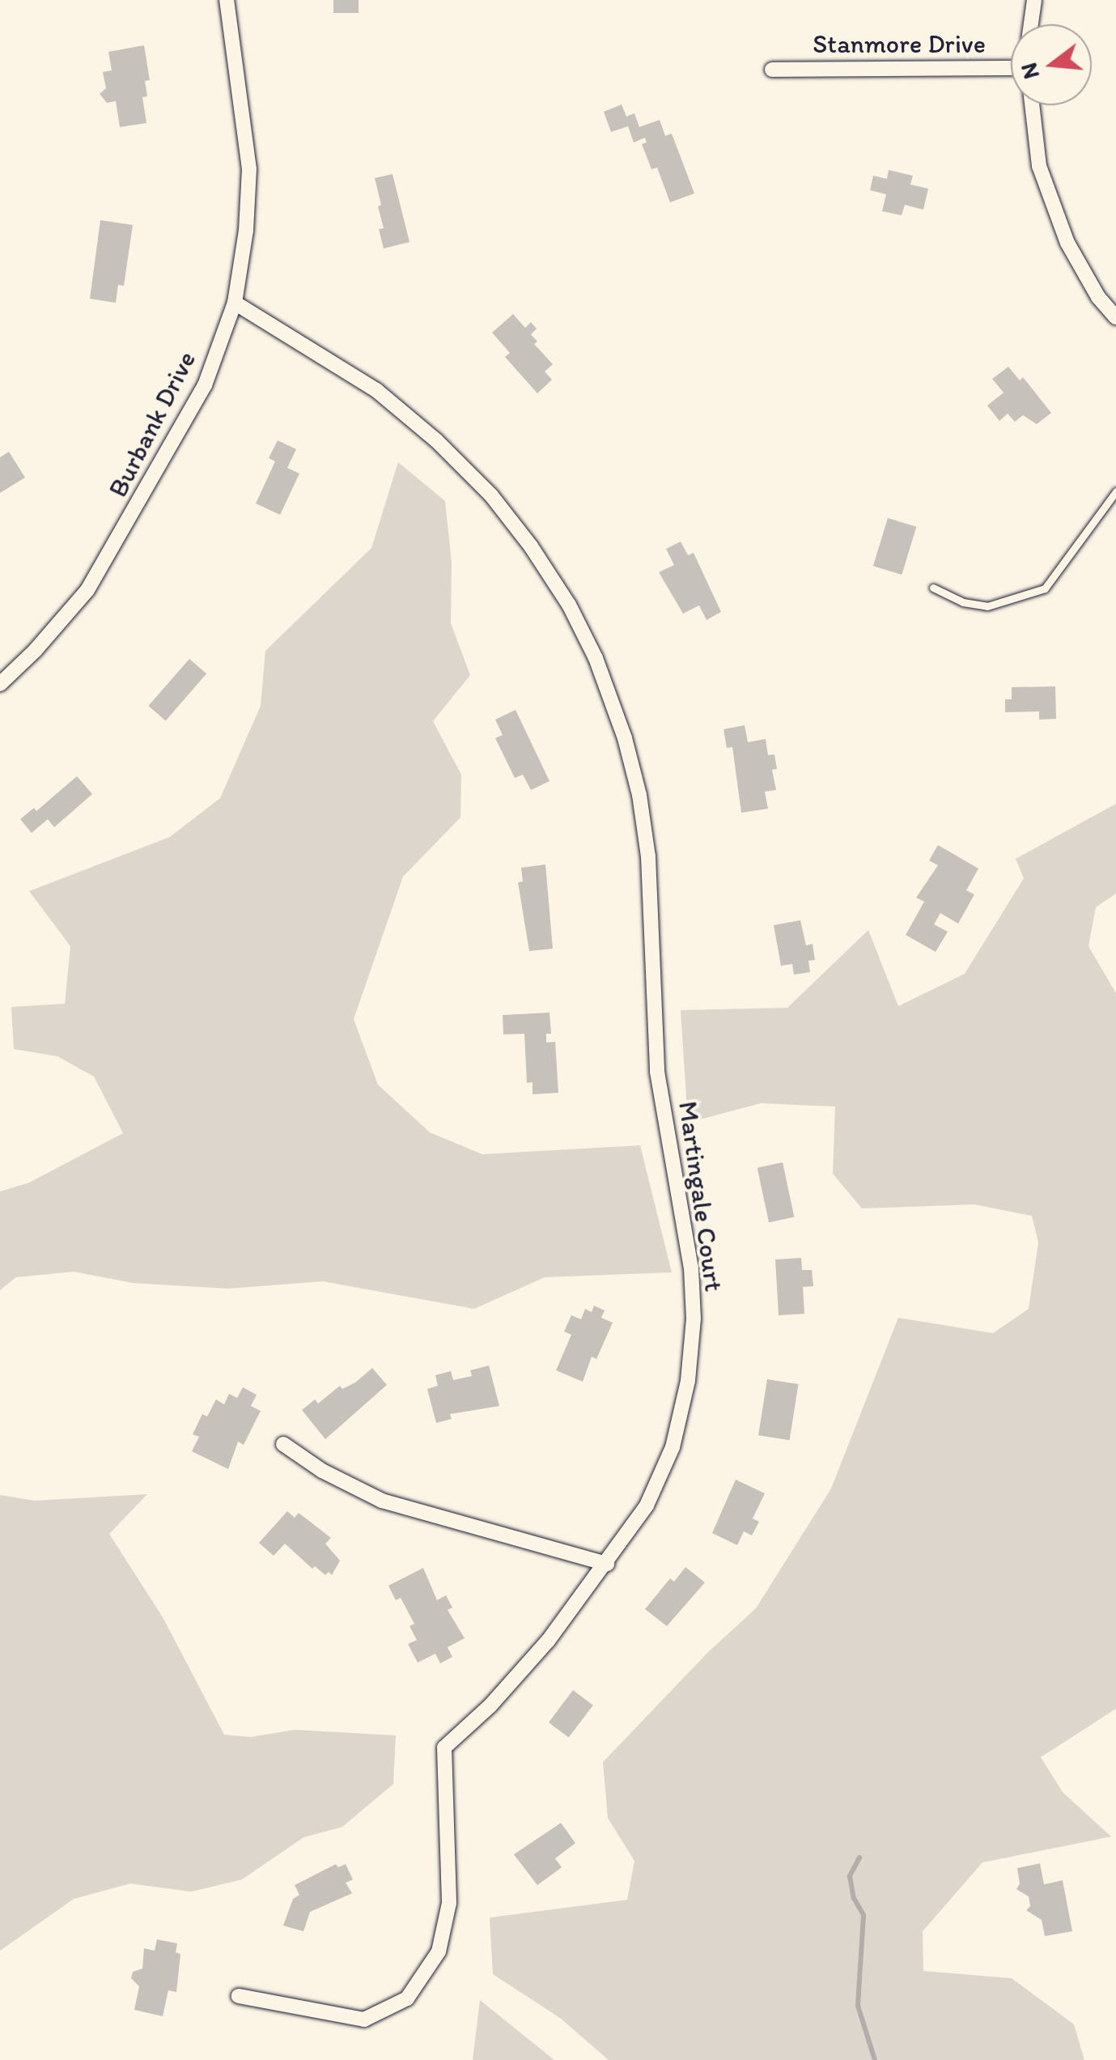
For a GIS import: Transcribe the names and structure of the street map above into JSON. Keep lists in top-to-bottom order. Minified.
{"streets":{"street":["Stanmore Drive","Burbank Drive","Martingale Court"]},"crossings":[["Burbank Drive","Martingale Court"]],"north":"left"}
